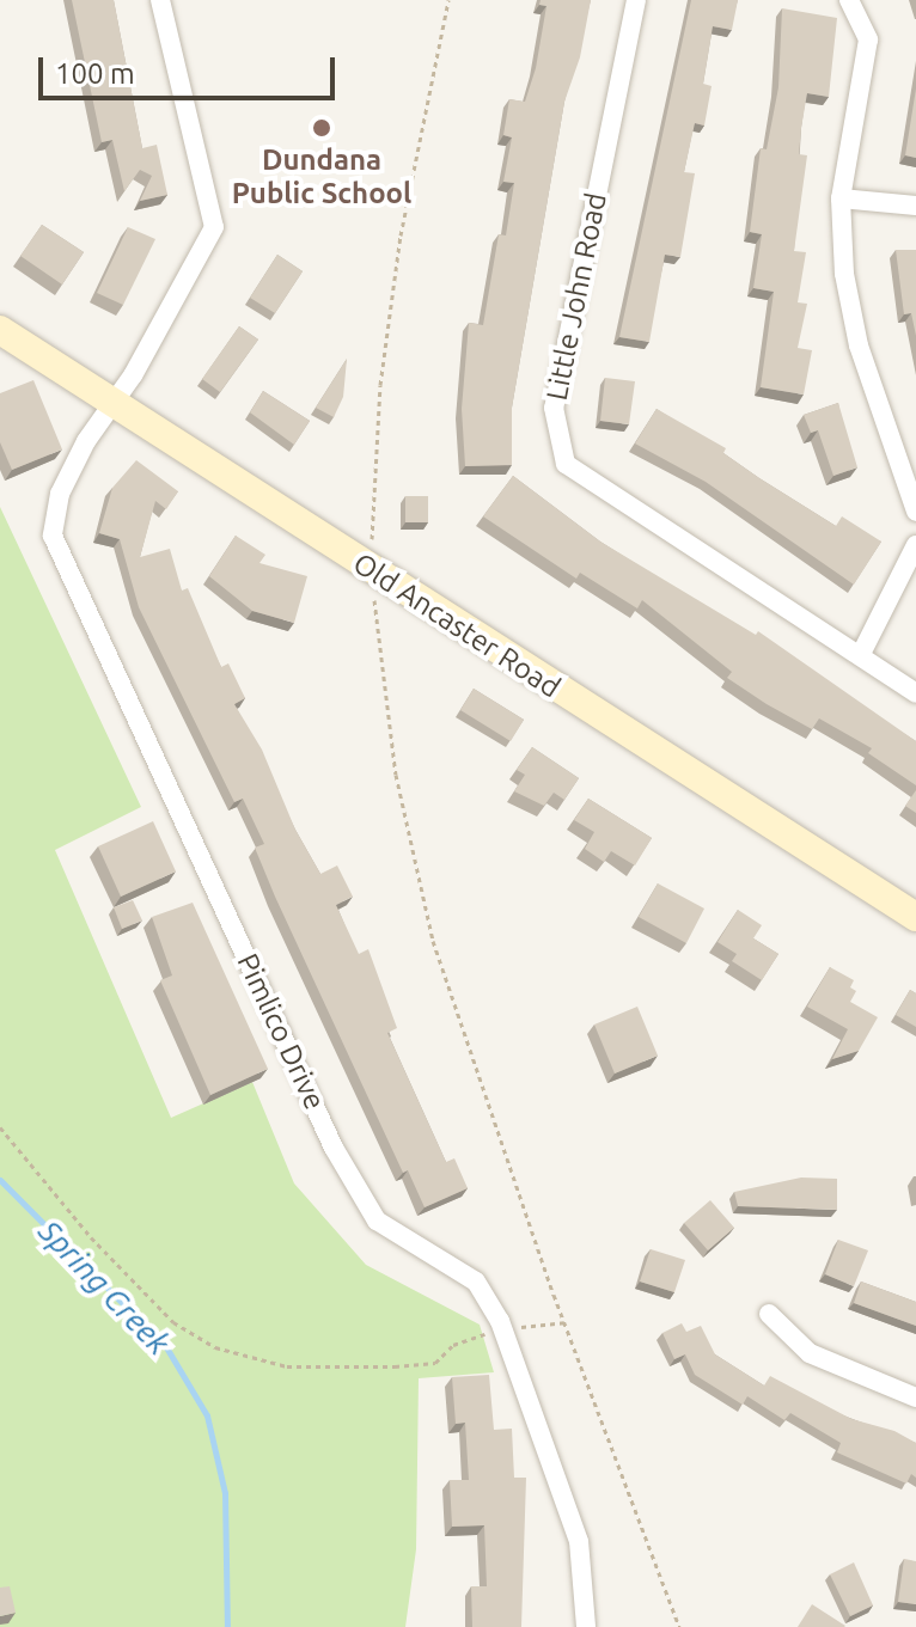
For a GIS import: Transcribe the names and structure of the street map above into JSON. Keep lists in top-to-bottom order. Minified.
{"streets":{"street":["Little John Road","Old Ancaster Road","Pimlico Drive"]},"crossings":[["Old Ancaster Road","Pimlico Drive"]],"water":["Spring Creek"],"places":["Dundana Public School"],"scale_bar":"100 m"}
